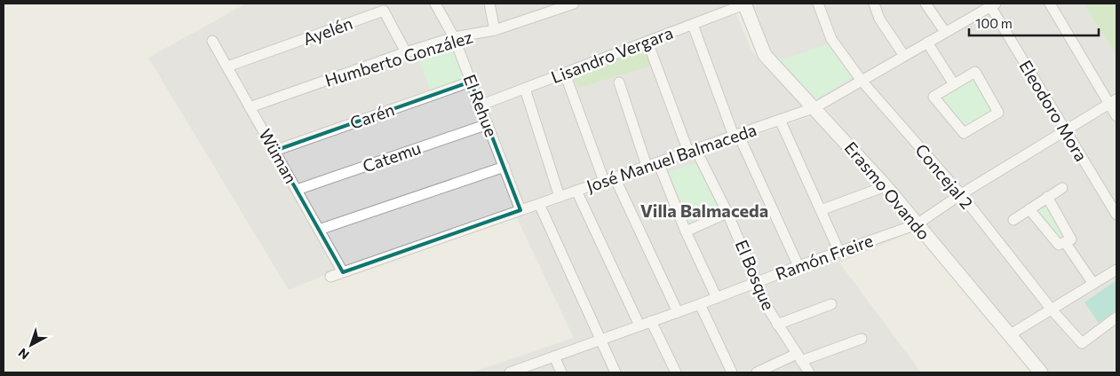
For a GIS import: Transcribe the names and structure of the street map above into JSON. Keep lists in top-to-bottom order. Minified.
{"streets":{"street":["Ayelén","Lisandro Vergara","Humberto González","El Rehue","Eleodoro Mora","Carén","Wüman","Catemu","José Manuel Balmaceda","Concejal 2","Erasmo Ovando","Ramón Freire","El Bosque"]},"crossings":[["Ayelén","Humberto González"],["Ayelén","Wüman"],["Lisandro Vergara","El Rehue"],["Lisandro Vergara","Erasmo Ovando"],["Lisandro Vergara","El Bosque"],["Humberto González","El Rehue"],["Humberto González","Wüman"],["El Rehue","Carén"],["El Rehue","Catemu"],["El Rehue","José Manuel Balmaceda"],["Eleodoro Mora","José Manuel Balmaceda"],["Eleodoro Mora","Ramón Freire"],["Carén","Wüman"],["Wüman","Catemu"],["Wüman","José Manuel Balmaceda"],["José Manuel Balmaceda","Concejal 2"],["José Manuel Balmaceda","Erasmo Ovando"],["José Manuel Balmaceda","El Bosque"],["Concejal 2","Ramón Freire"],["Erasmo Ovando","Ramón Freire"],["Ramón Freire","El Bosque"]],"districts":["Villa Balmaceda"],"scale_bar":"100 m","north":"bottom left"}
